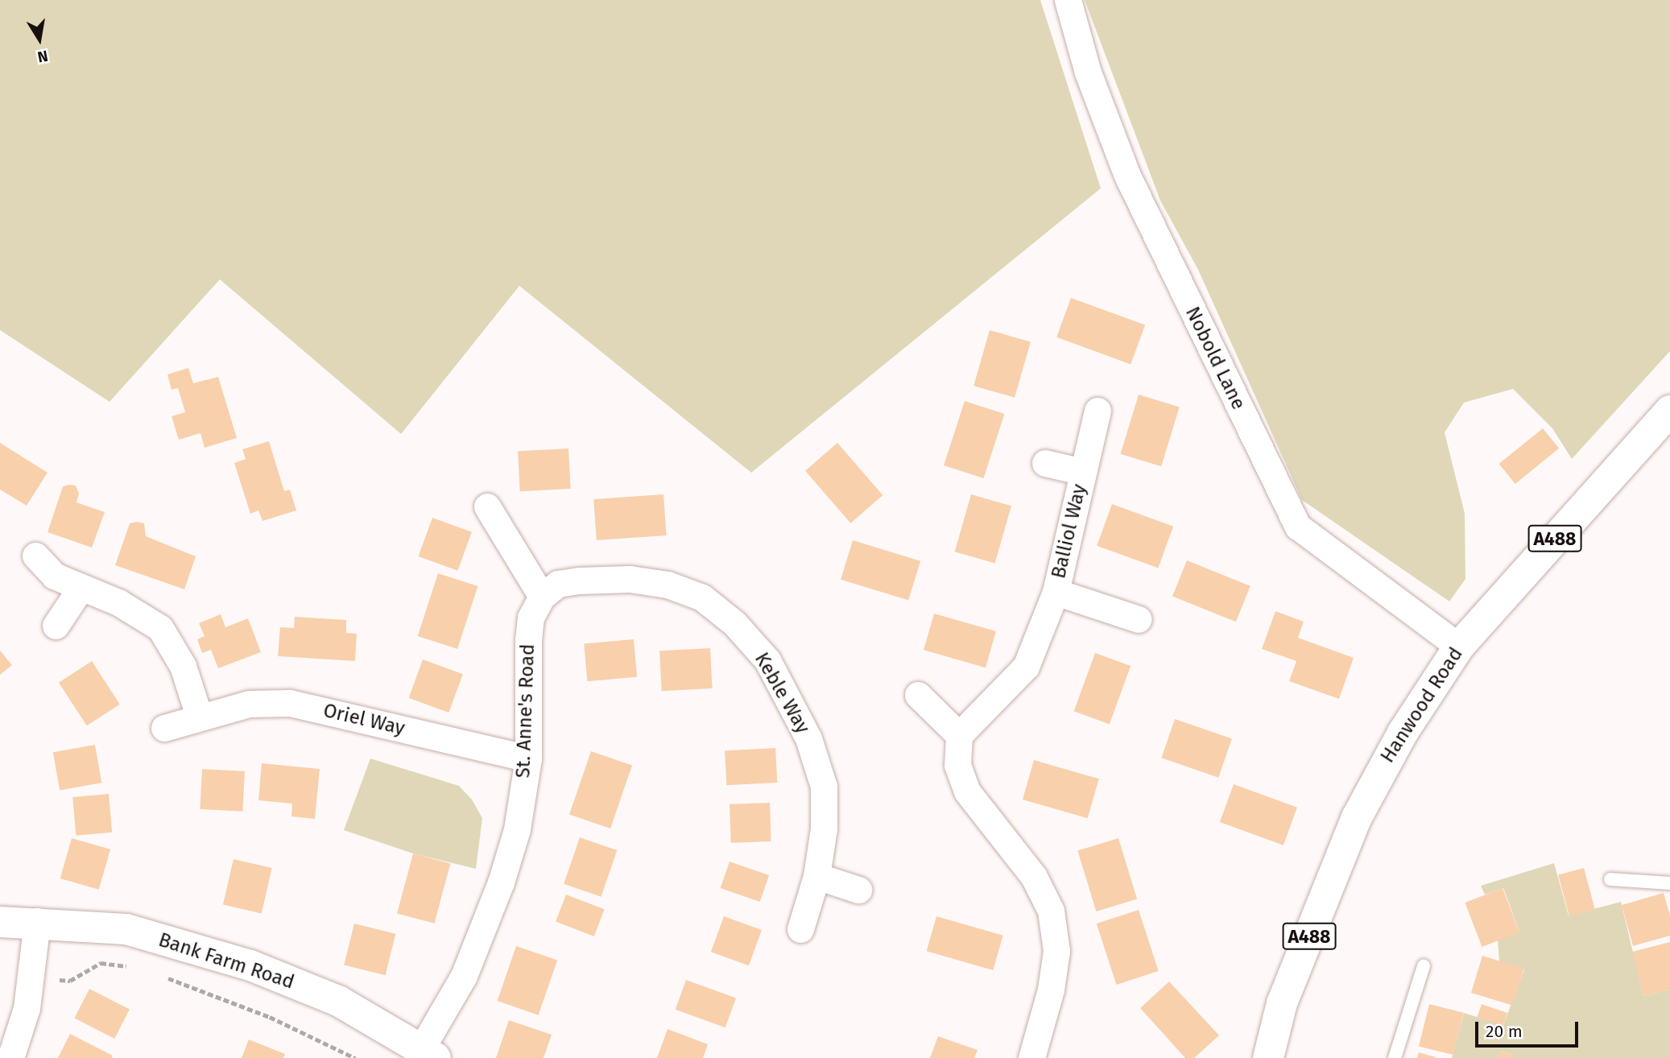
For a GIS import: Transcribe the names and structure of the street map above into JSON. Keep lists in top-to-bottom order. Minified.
{"streets":{"main road":["A488","Hanwood Road","Bank Farm Road"],"street":["Nobold Lane","Balliol Way","Keble Way","St. Anne's Road","Oriel Way"]},"crossings":[["Nobold Lane","Hanwood Road"],["Keble Way","St. Anne's Road"],["St. Anne's Road","Oriel Way"],["St. Anne's Road","Bank Farm Road"]],"scale_bar":"20 m","north":"bottom"}
